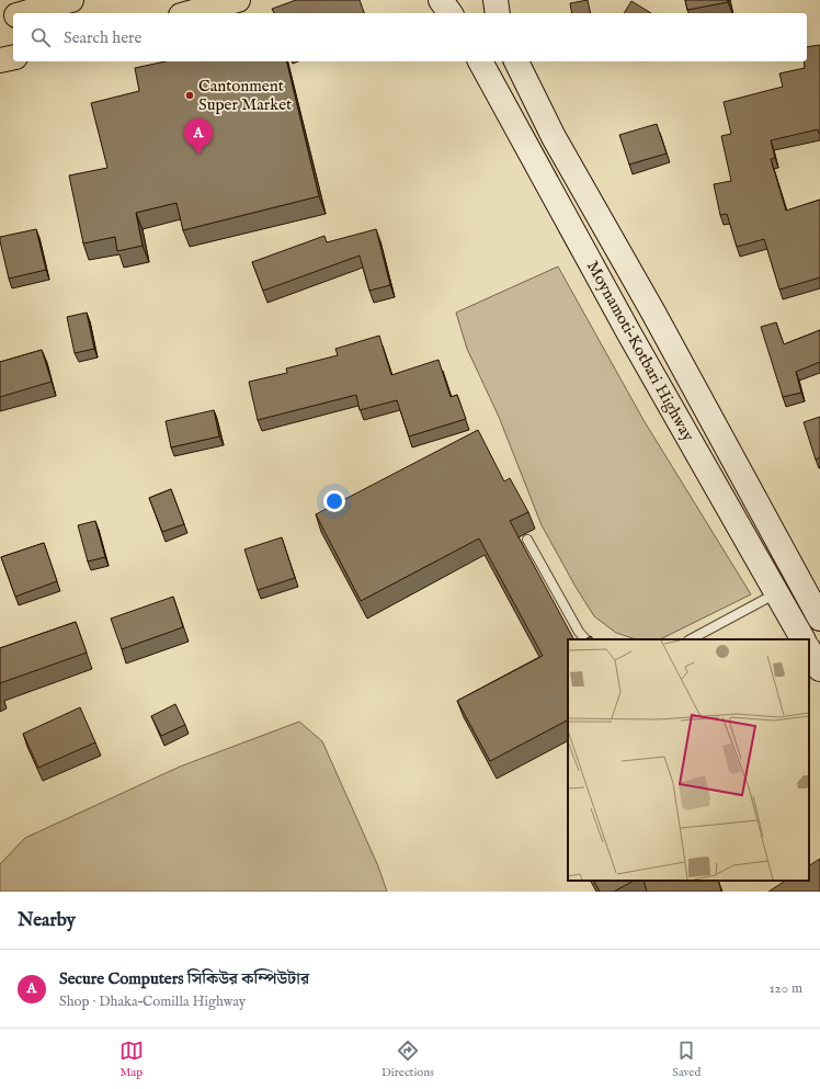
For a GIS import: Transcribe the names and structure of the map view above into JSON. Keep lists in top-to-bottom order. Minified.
{"streets":{"main road":["Moynamoti–Kotbari Highway"]},"places":["Cantonment Super Market"],"page":{"search":"Search here","pins":"A","heading":"Nearby","list":[{"mark":"A","name":"Secure Computers সিকিউর কম্পিউটার","note":"Shop · Dhaka–Comilla Highway","value":"120 m"}],"nav":["Map","Directions","Saved"]}}
